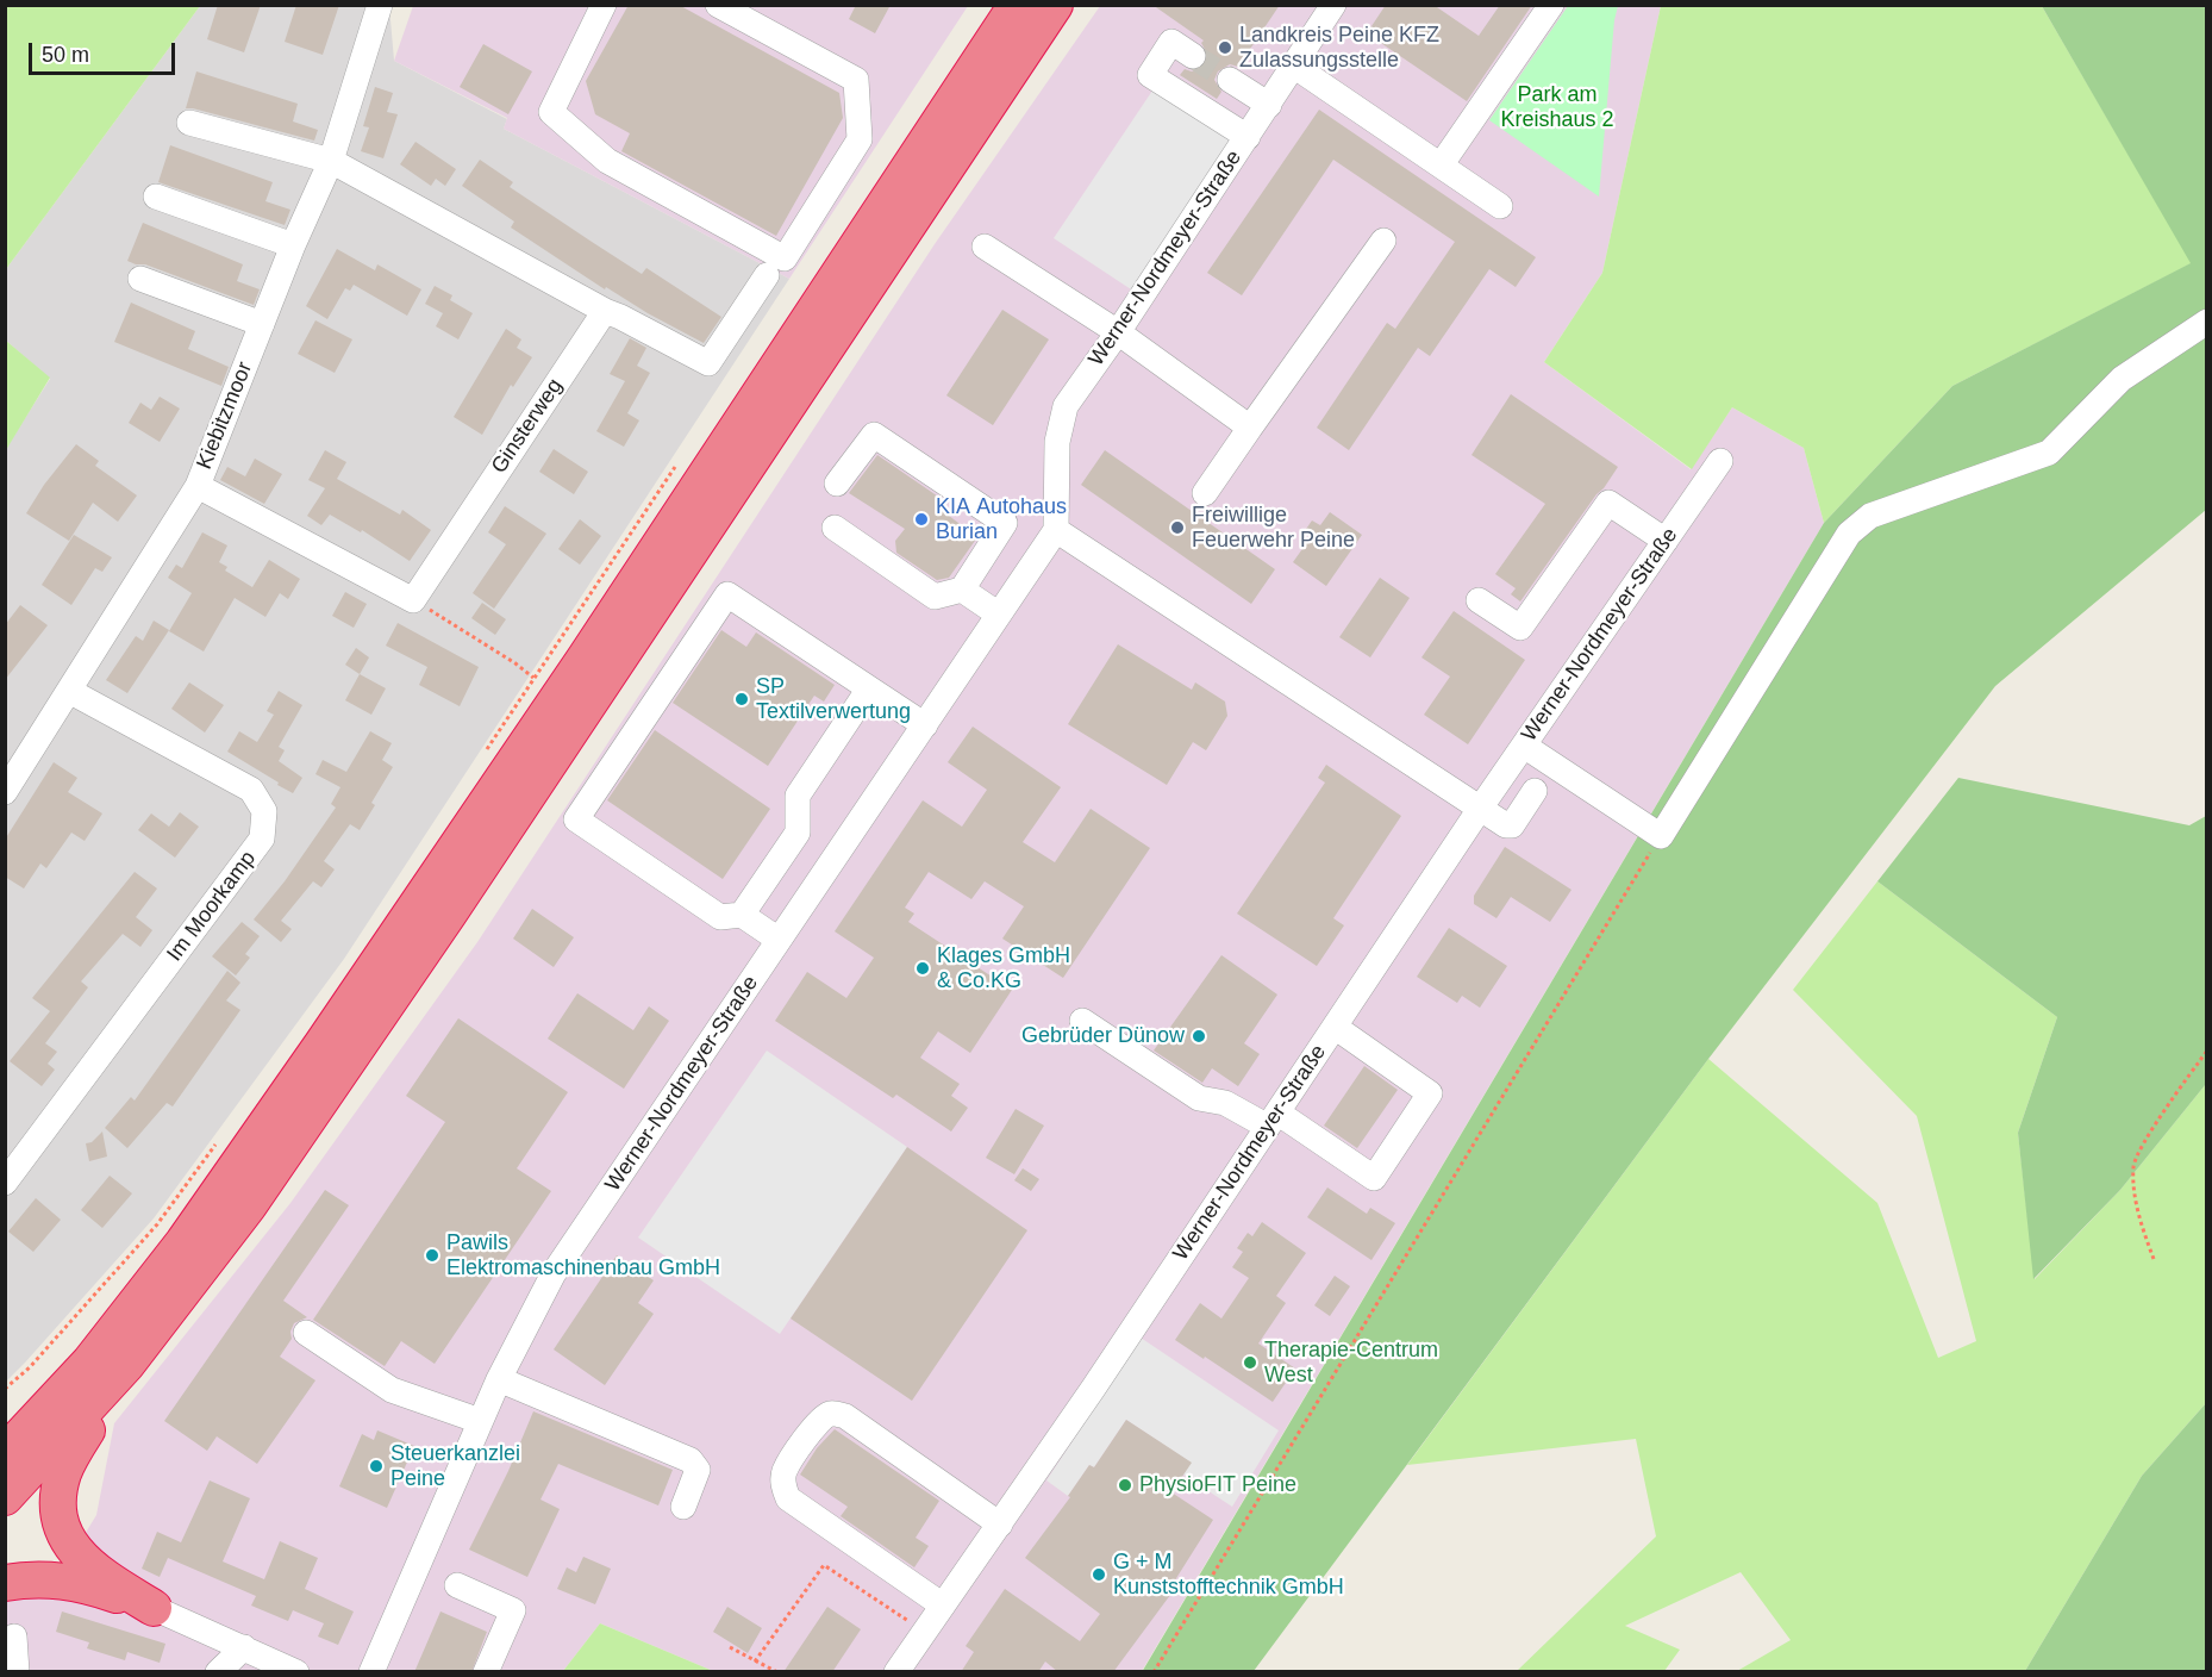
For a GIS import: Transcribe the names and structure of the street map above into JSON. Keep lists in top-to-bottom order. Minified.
{"streets":{"street":["Werner-Nordmeyer-Straße","Kiebitzmoor","Ginsterweg","Im Moorkamp"]},"crossings":[["Kiebitzmoor","Im Moorkamp"]],"parks":["Park am Kreishaus 2"],"places":["Landkreis Peine KFZ Zulassungsstelle","KIA Autohaus Burian","Freiwillige Feuerwehr Peine","SP Textilverwertung","Klages GmbH & Co.KG","Gebrüder Dünow","Pawils Elektromaschinenbau GmbH","Therapie-Centrum West","Steuerkanzlei Peine","PhysioFIT Peine","G + M Kunststofftechnik GmbH"],"scale_bar":"50 m"}
